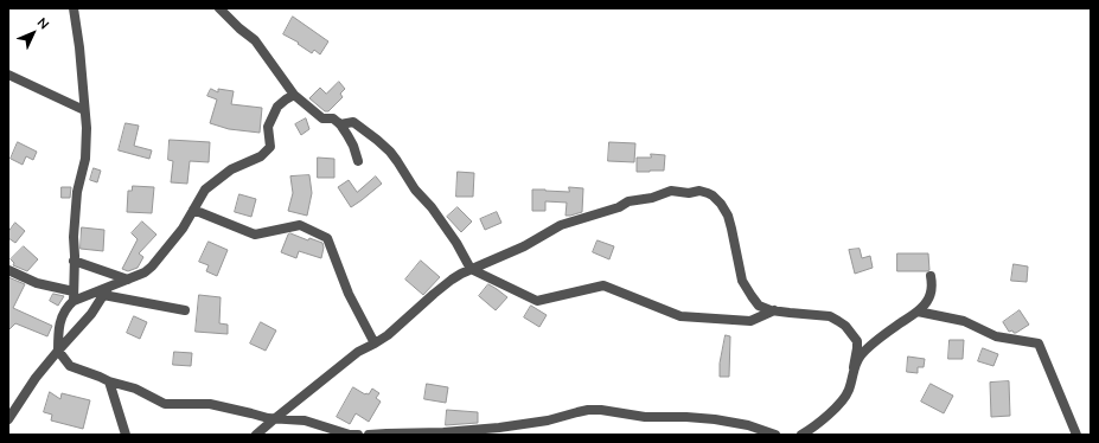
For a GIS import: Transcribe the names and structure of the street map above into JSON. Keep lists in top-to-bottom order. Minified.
{"north":"top right"}
